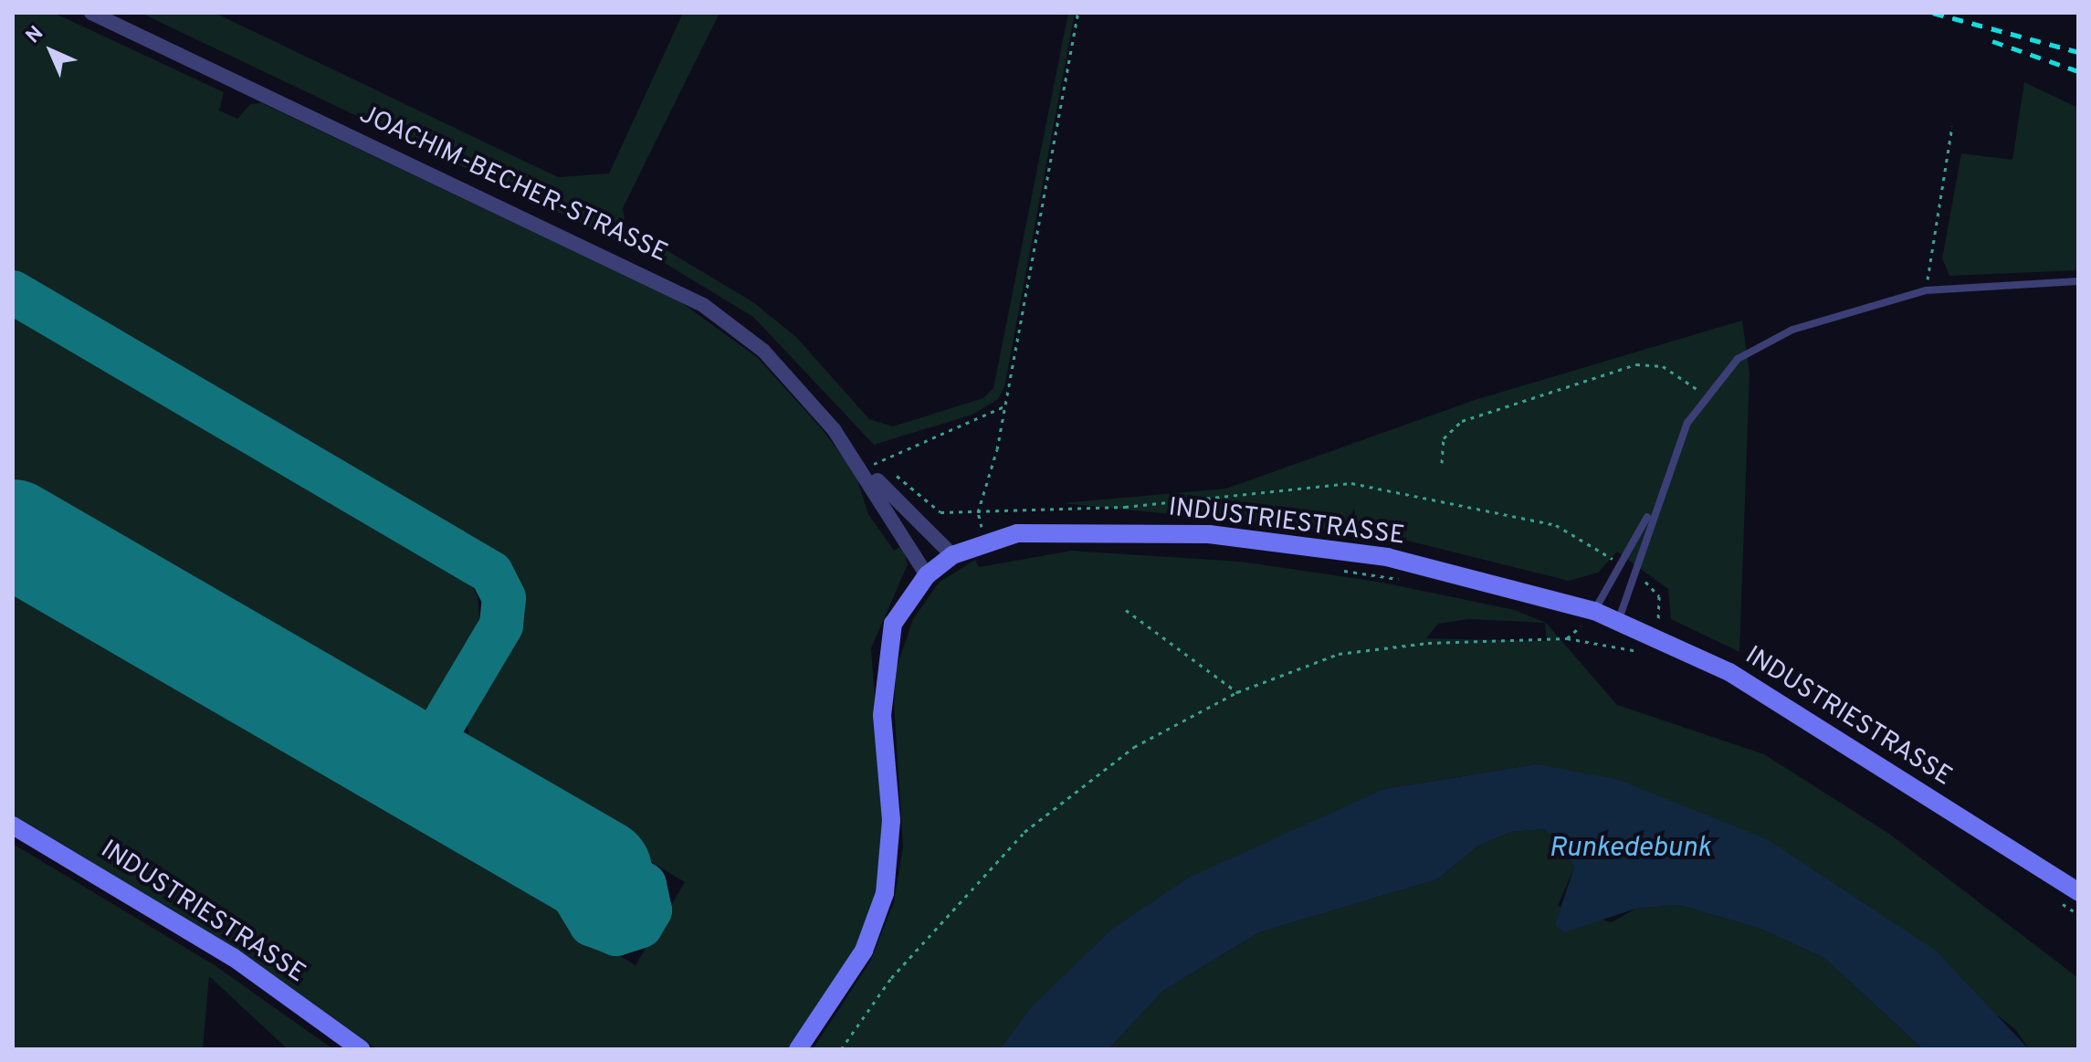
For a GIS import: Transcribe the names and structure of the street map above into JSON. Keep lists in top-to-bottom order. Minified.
{"streets":{"street":["JOACHIM-BECHER-STRASSE","INDUSTRIESTRASSE"]},"crossings":[["JOACHIM-BECHER-STRASSE","INDUSTRIESTRASSE"]],"water":["Runkedebunk"],"north":"top left"}
